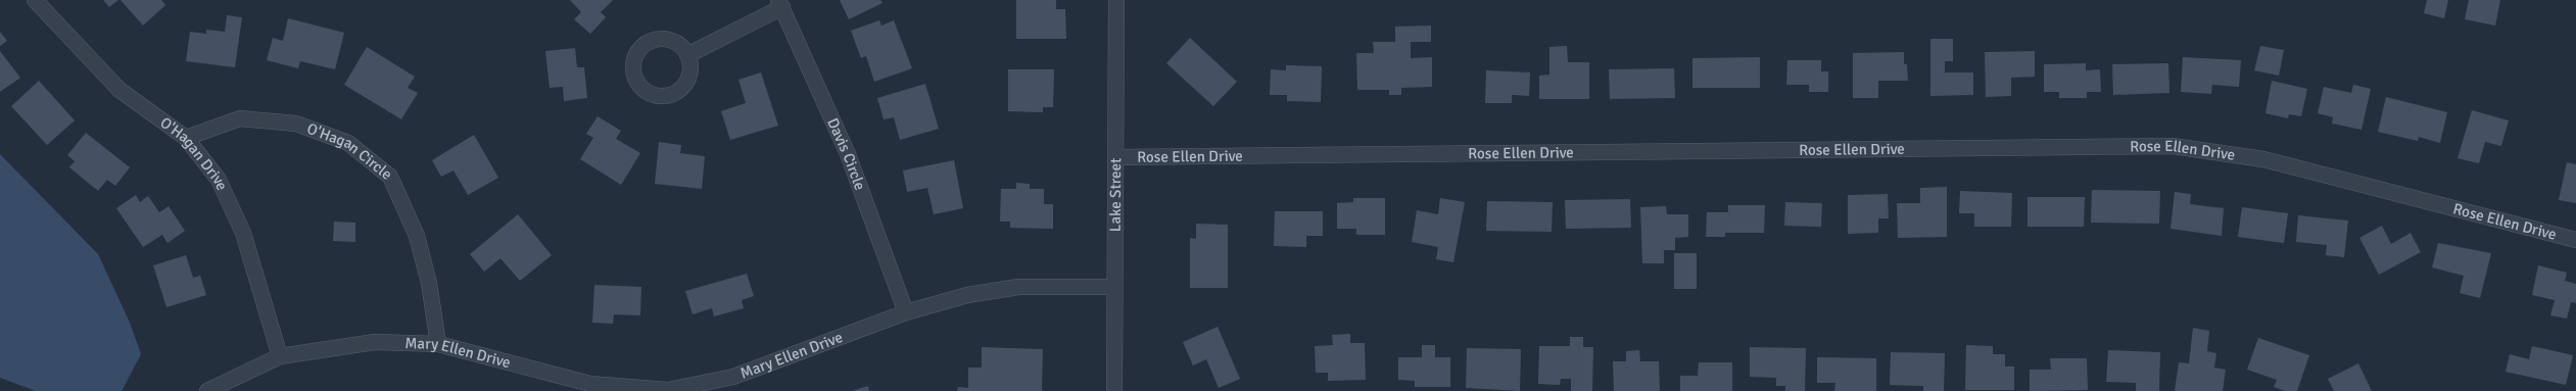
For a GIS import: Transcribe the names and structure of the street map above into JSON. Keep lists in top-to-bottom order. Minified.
{"streets":{"street":["Rose Ellen Drive","O'Hagan Circle","Davis Circle","O'Hagan Drive","Lake Street","Mary Ellen Drive"]},"crossings":[["Rose Ellen Drive","Lake Street"],["O'Hagan Circle","O'Hagan Drive"],["O'Hagan Circle","Mary Ellen Drive"],["Davis Circle","Mary Ellen Drive"],["O'Hagan Drive","Mary Ellen Drive"],["Lake Street","Mary Ellen Drive"]]}
